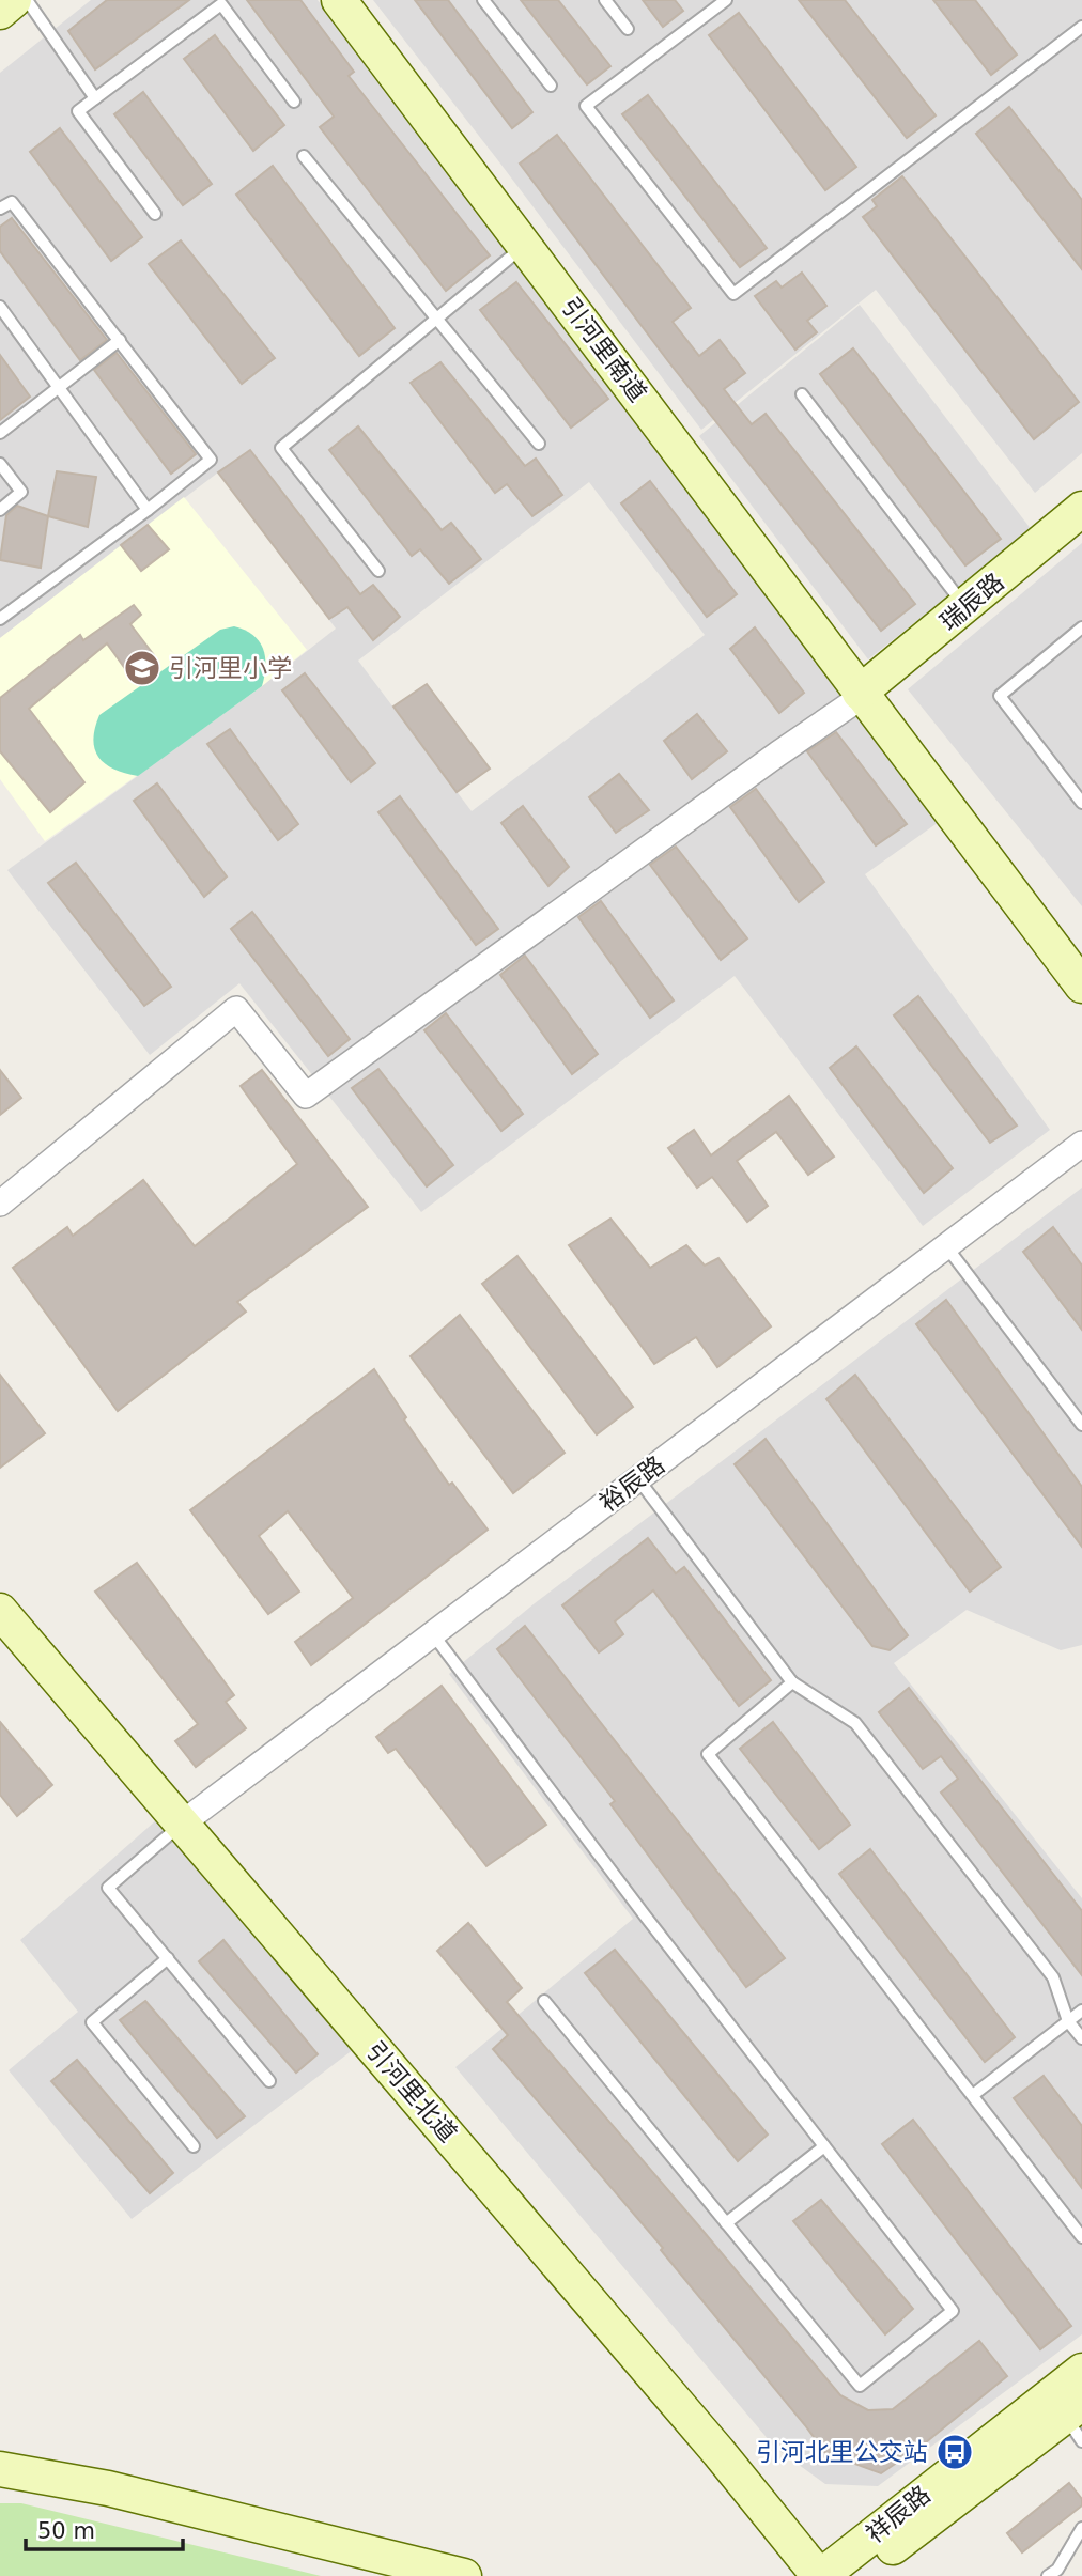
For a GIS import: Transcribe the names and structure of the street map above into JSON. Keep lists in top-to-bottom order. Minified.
{"streets":{"street":["引河里南道","瑞辰路","裕辰路","引河里北道","祥辰路"]},"crossings":[["引河里南道","瑞辰路"],["裕辰路","引河里北道"],["引河里北道","祥辰路"]],"places":{"school or university":["引河里小学"],"bus stop":["引河北里公交站"]},"scale_bar":"50 m"}
